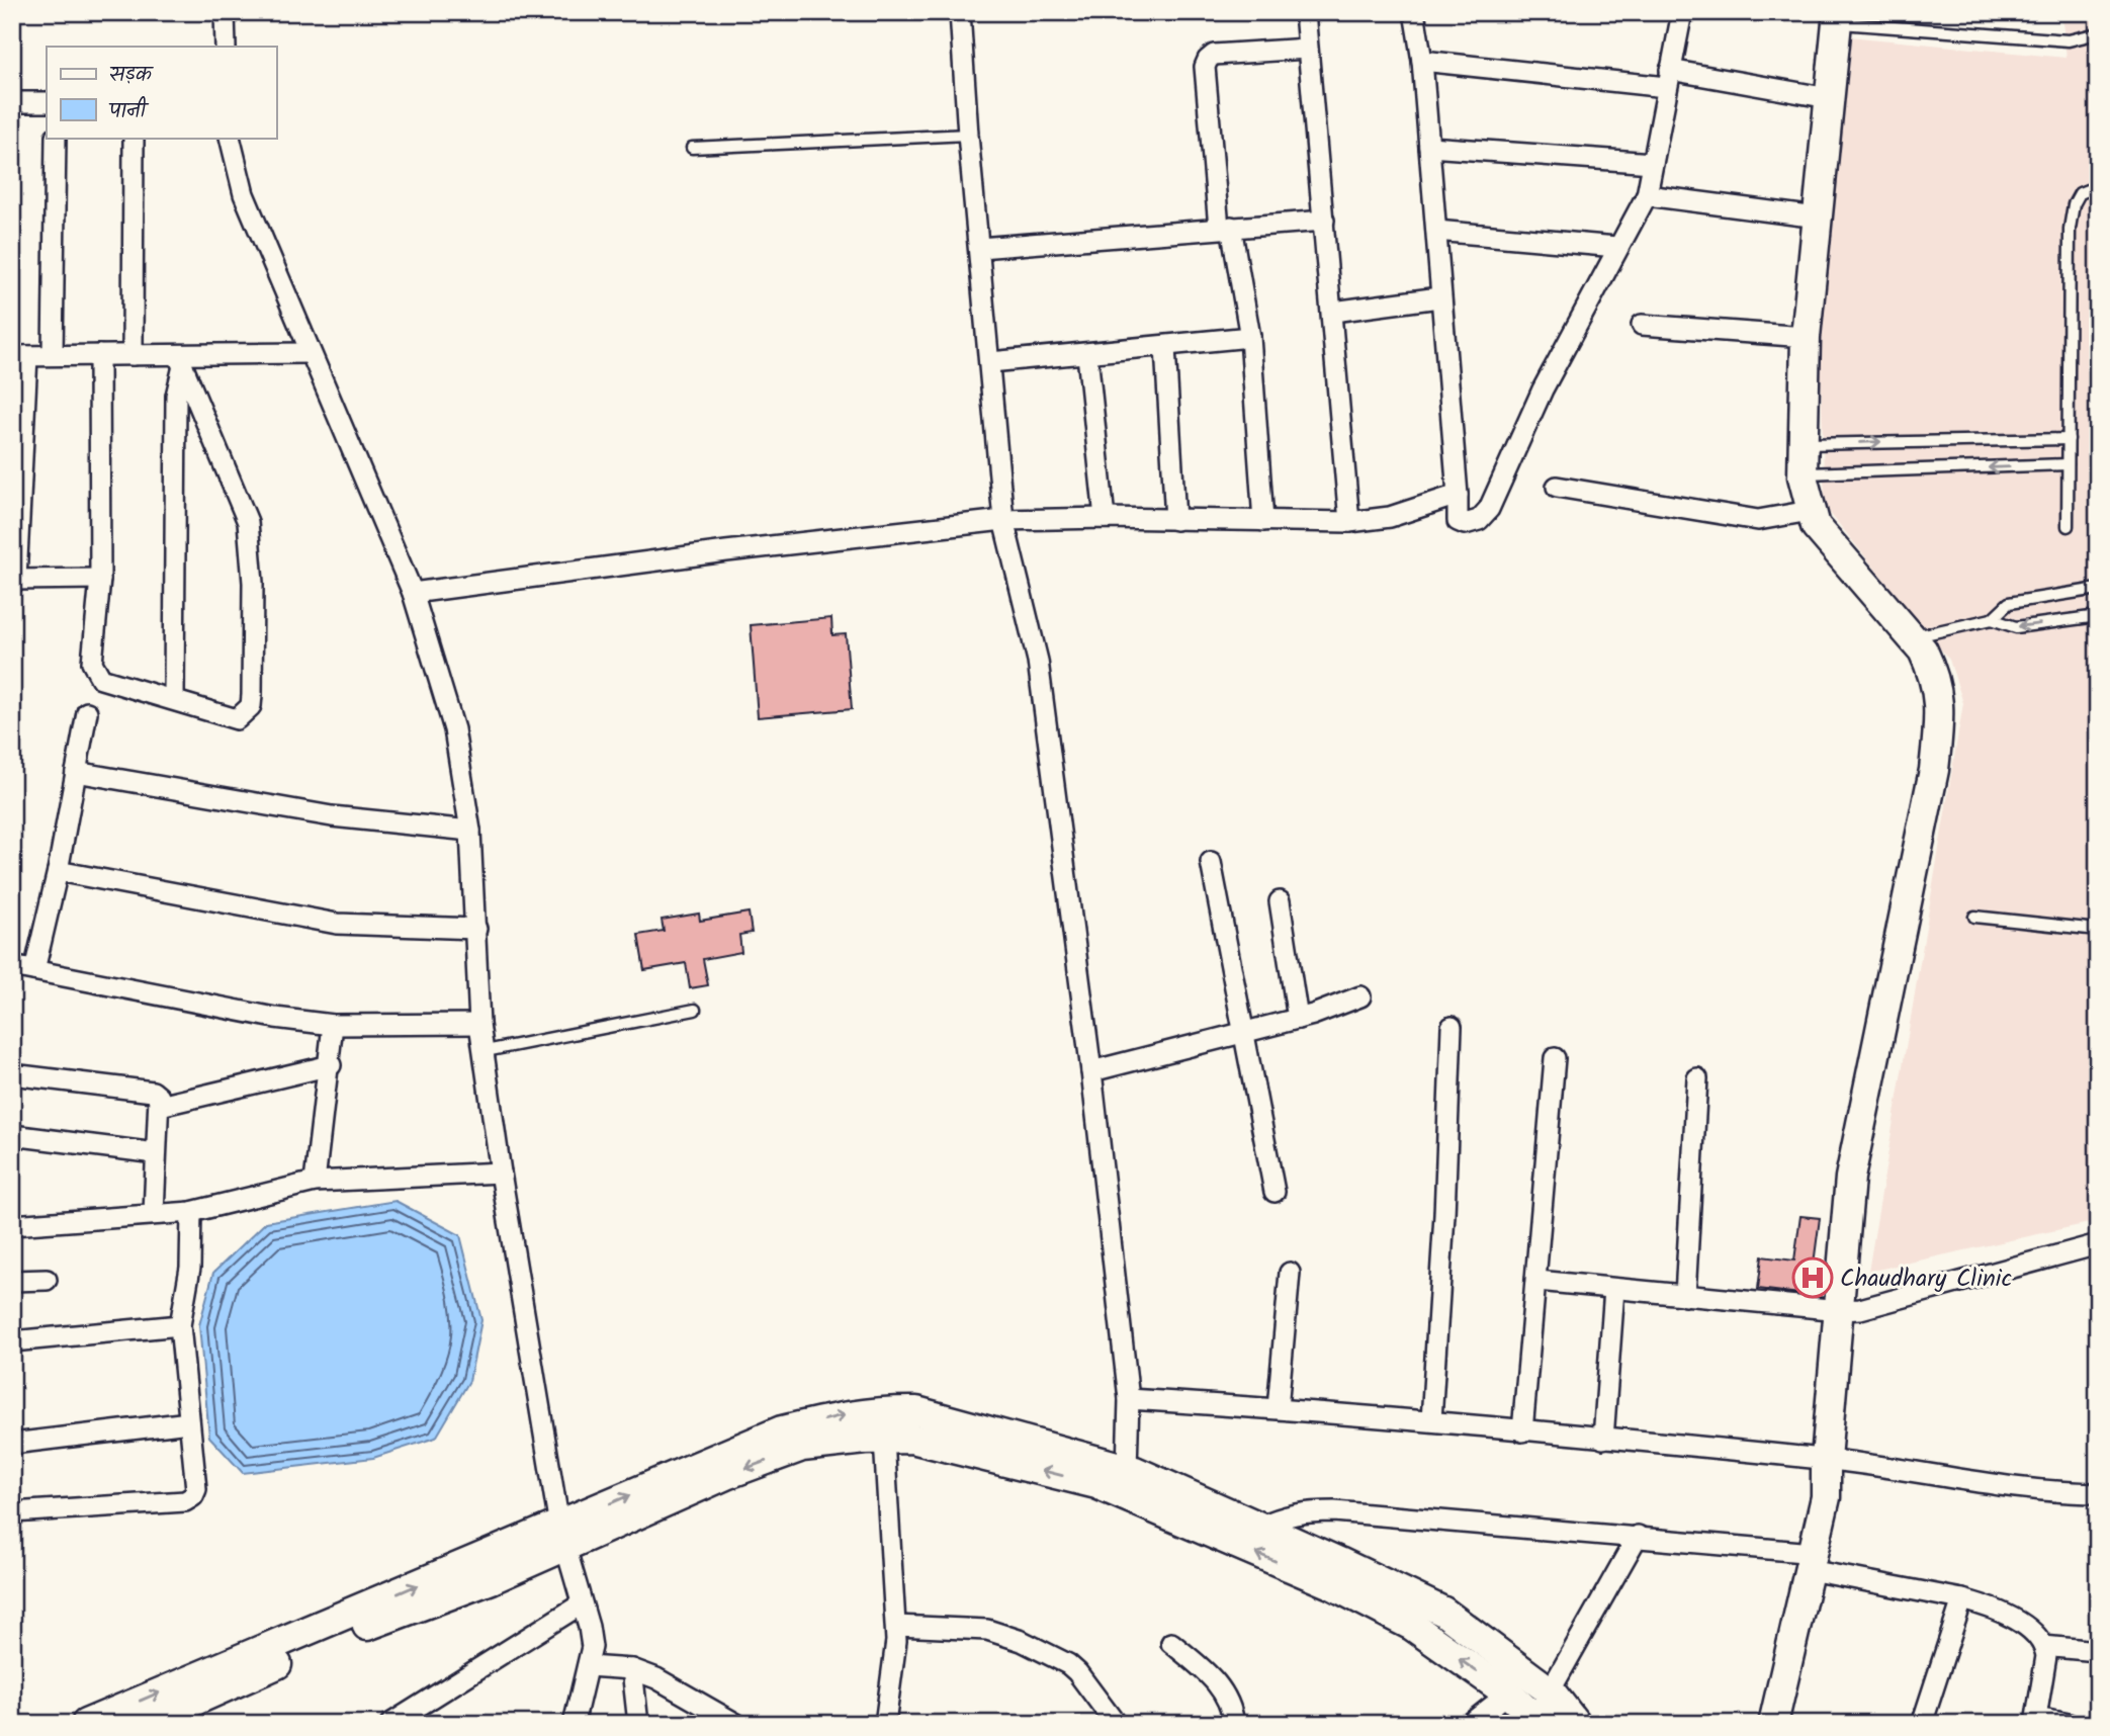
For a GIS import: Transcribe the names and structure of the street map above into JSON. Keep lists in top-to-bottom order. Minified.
{"places":{"hospital":["Chaudhary Clinic"]},"legend":["सड़क","पानी"]}
